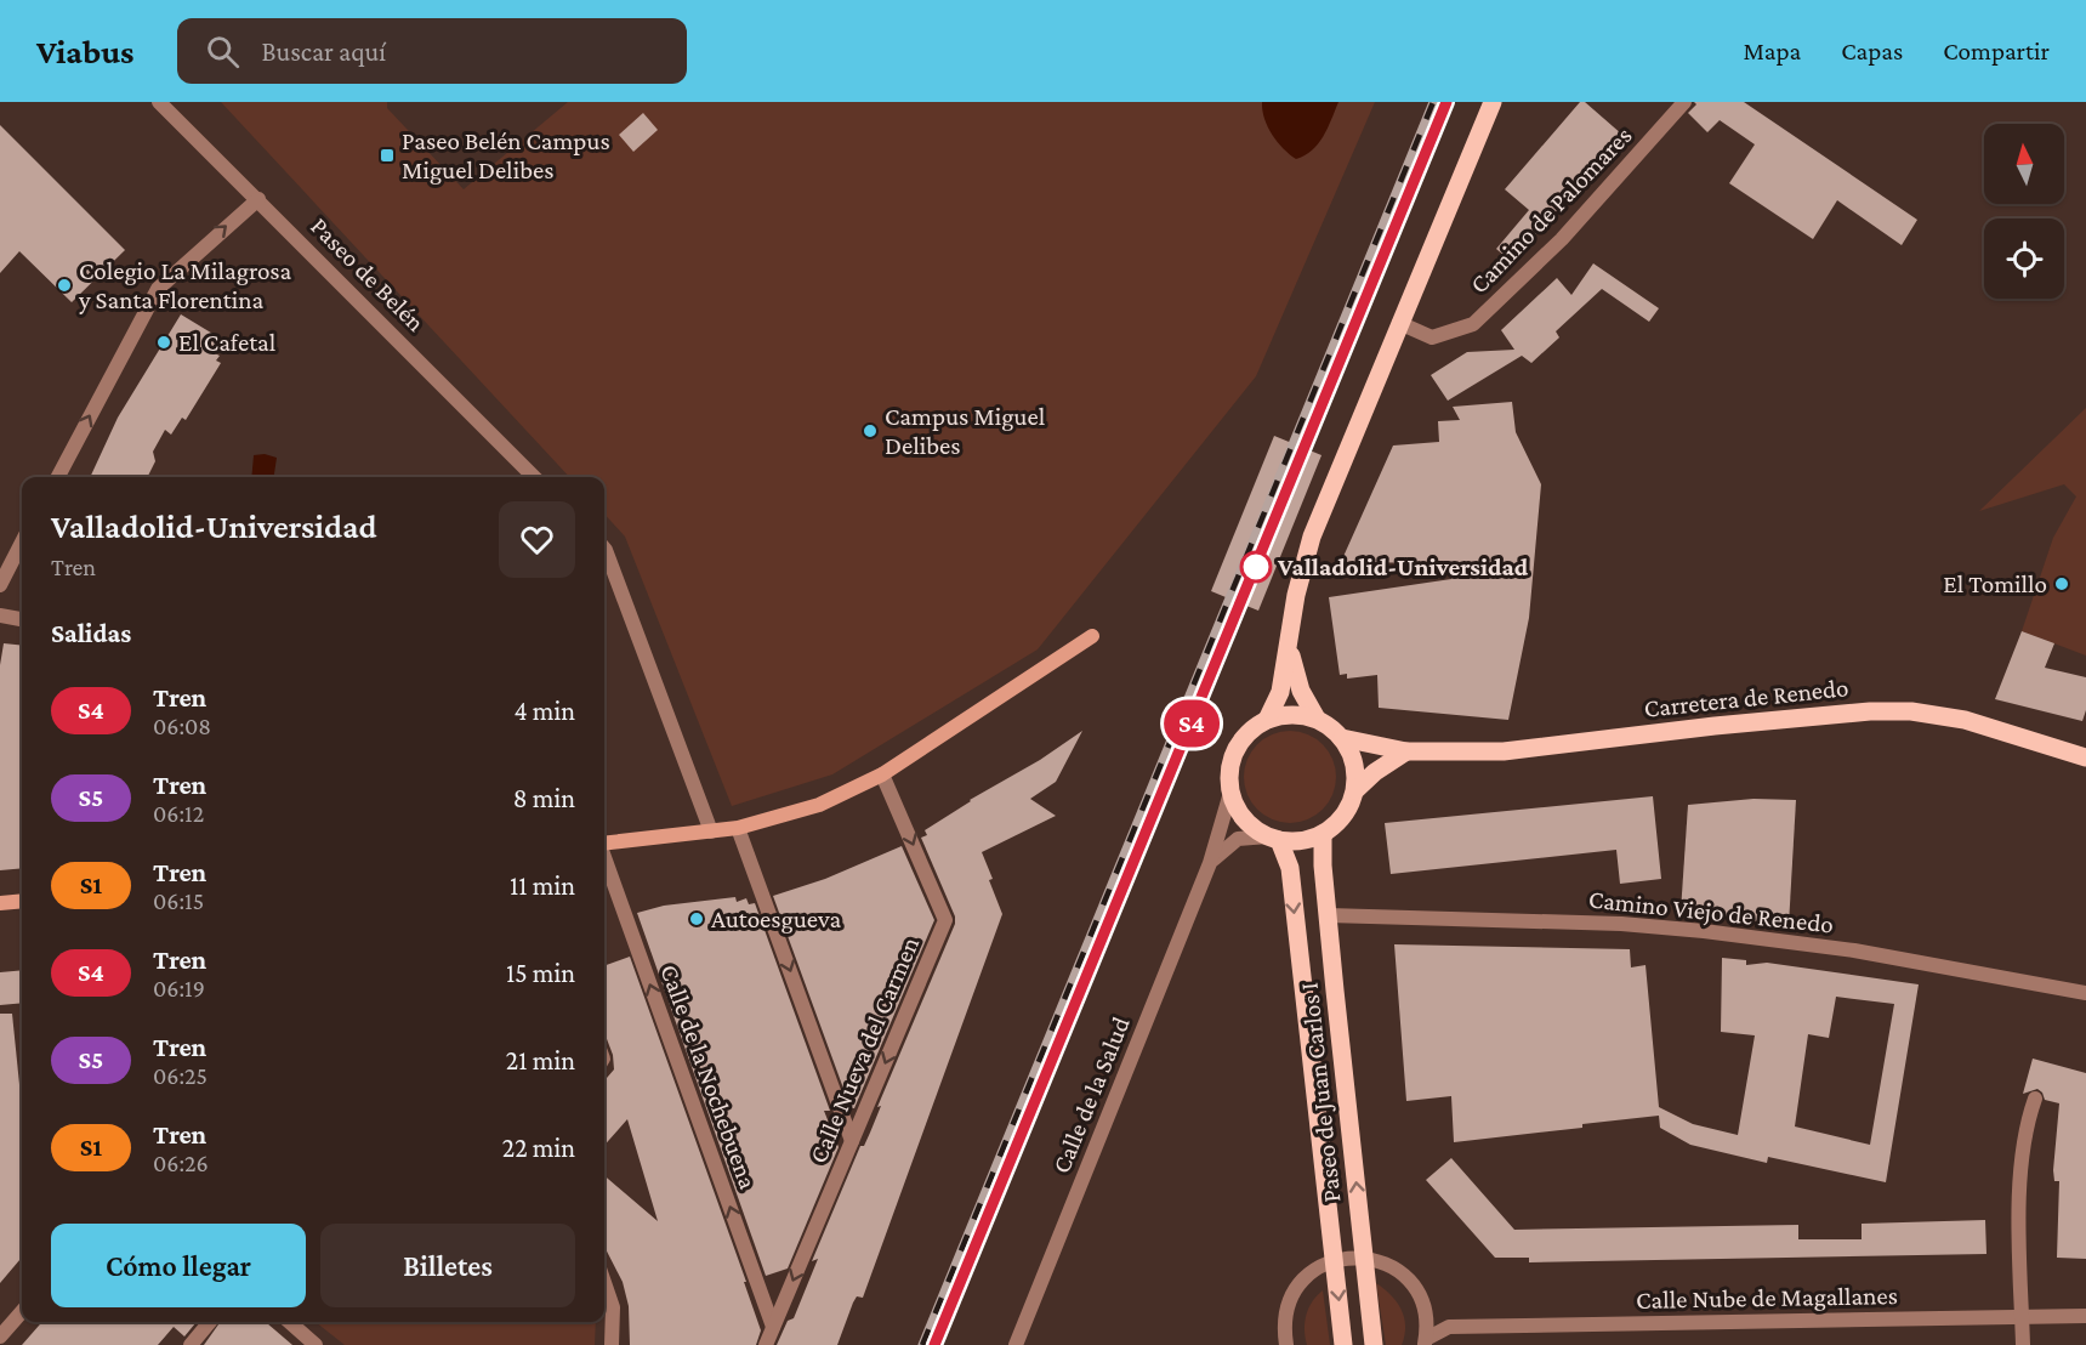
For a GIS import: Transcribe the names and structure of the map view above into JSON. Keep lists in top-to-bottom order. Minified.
{"streets":{"main road":["Carretera de Renedo","Paseo de Juan Carlos I"],"street":["Camino de Palomares","Paseo de Belén","Camino Viejo de Renedo","Calle Nueva del Carmen","Calle de la Nochebuena","Calle de la Salud","Calle Nube de Magallanes"]},"crossings":[["Carretera de Renedo","Paseo de Juan Carlos I"],["Carretera de Renedo","Calle de la Salud"],["Camino Viejo de Renedo","Paseo de Juan Carlos I"],["Calle Nueva del Carmen","Calle de la Nochebuena"],["Paseo de Juan Carlos I","Calle de la Salud"]],"one_way":["Calle Nueva del Carmen","Calle de la Nochebuena"],"places":{"transit":["Paseo Belén Campus Miguel Delibes"],"other":["Colegio La Milagrosa y Santa Florentina","El Cafetal","Campus Miguel Delibes","Valladolid-Universidad","El Tomillo","Autoesgueva"]},"north":"top","page":{"header":"Viabus","search":"Buscar aquí","nav":["Mapa","Capas","Compartir"],"on_map":"S4","heading":[["Valladolid-Universidad","Tren"],"Salidas"],"list":[{"mark":"S4","name":"Tren","note":"06:08","value":"4 min"},{"mark":"S5","name":"Tren","note":"06:12","value":"8 min"},{"mark":"S1","name":"Tren","note":"06:15","value":"11 min"},{"mark":"S4","name":"Tren","note":"06:19","value":"15 min"},{"mark":"S5","name":"Tren","note":"06:25","value":"21 min"},{"mark":"S1","name":"Tren","note":"06:26","value":"22 min"}],"buttons":["Cómo llegar","Billetes"]}}
